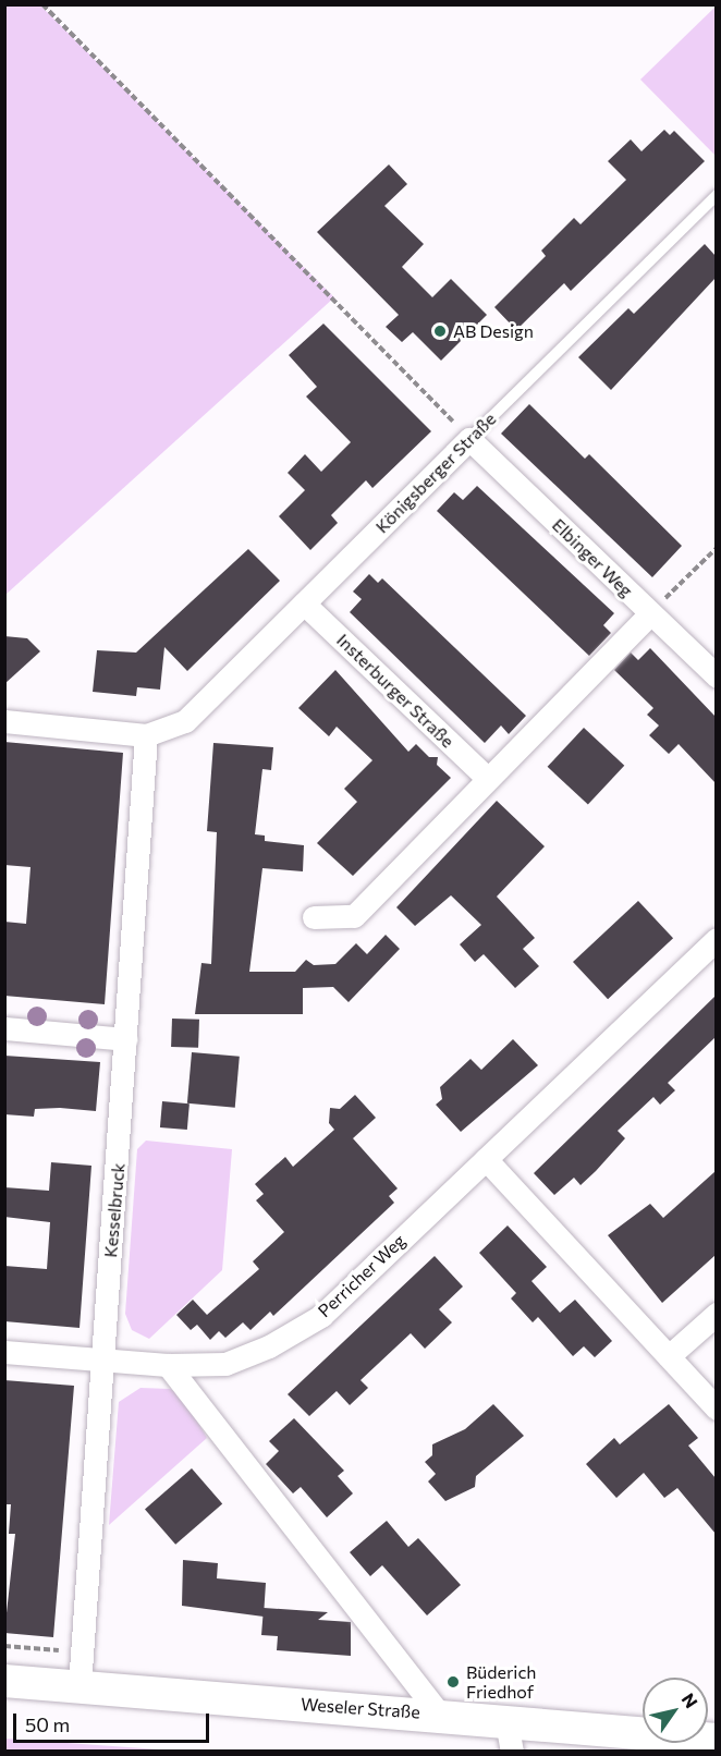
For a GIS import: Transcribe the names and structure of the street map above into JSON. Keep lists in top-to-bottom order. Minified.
{"streets":{"street":["Königsberger Straße","Elbinger Weg","Insterburger Straße","Kesselbruck","Perricher Weg","Weseler Straße"]},"crossings":[["Königsberger Straße","Elbinger Weg"],["Königsberger Straße","Insterburger Straße"],["Königsberger Straße","Kesselbruck"],["Kesselbruck","Perricher Weg"],["Kesselbruck","Weseler Straße"]],"places":["AB Design","Büderich Friedhof"],"scale_bar":"50 m","north":"top right"}
